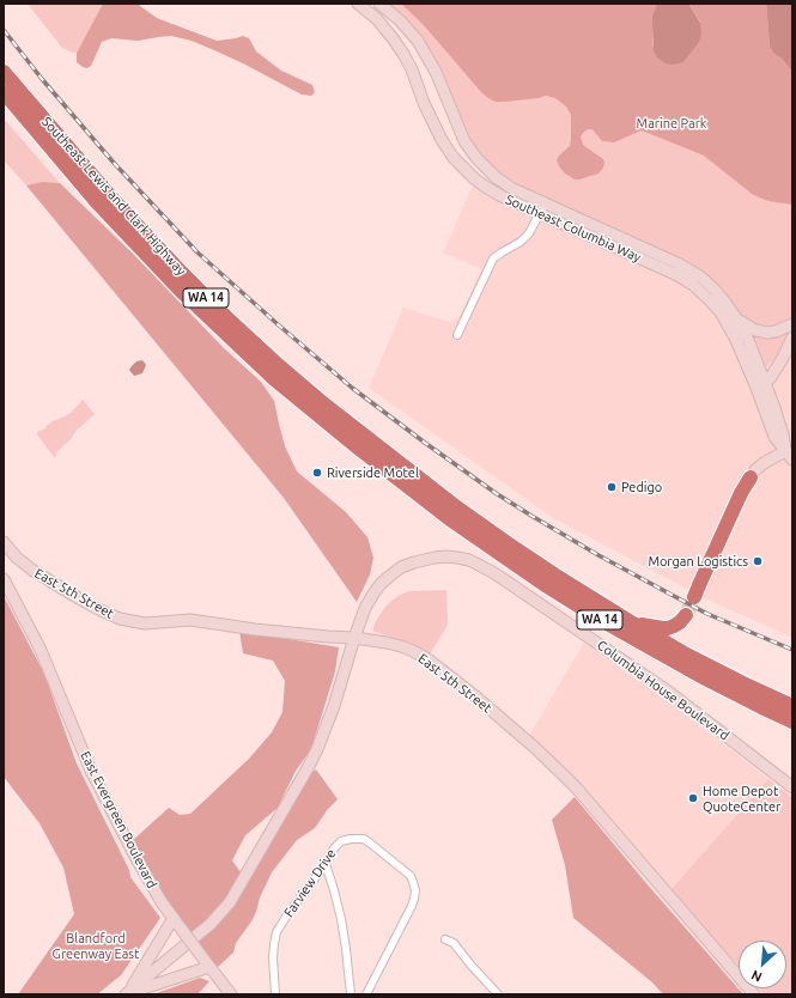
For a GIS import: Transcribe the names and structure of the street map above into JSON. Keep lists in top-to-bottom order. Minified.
{"streets":{"highway":["Southeast Lewis and Clark Highway","WA 14"],"street":["Southeast Columbia Way","East 5th Street","Columbia House Boulevard","East Evergreen Boulevard","Farview Drive"]},"crossings":[["East 5th Street","Columbia House Boulevard"]],"parks":["Marine Park","Blandford Greenway East"],"places":["Riverside Motel","Pedigo","Morgan Logistics","Home Depot QuoteCenter"],"north":"bottom left"}
